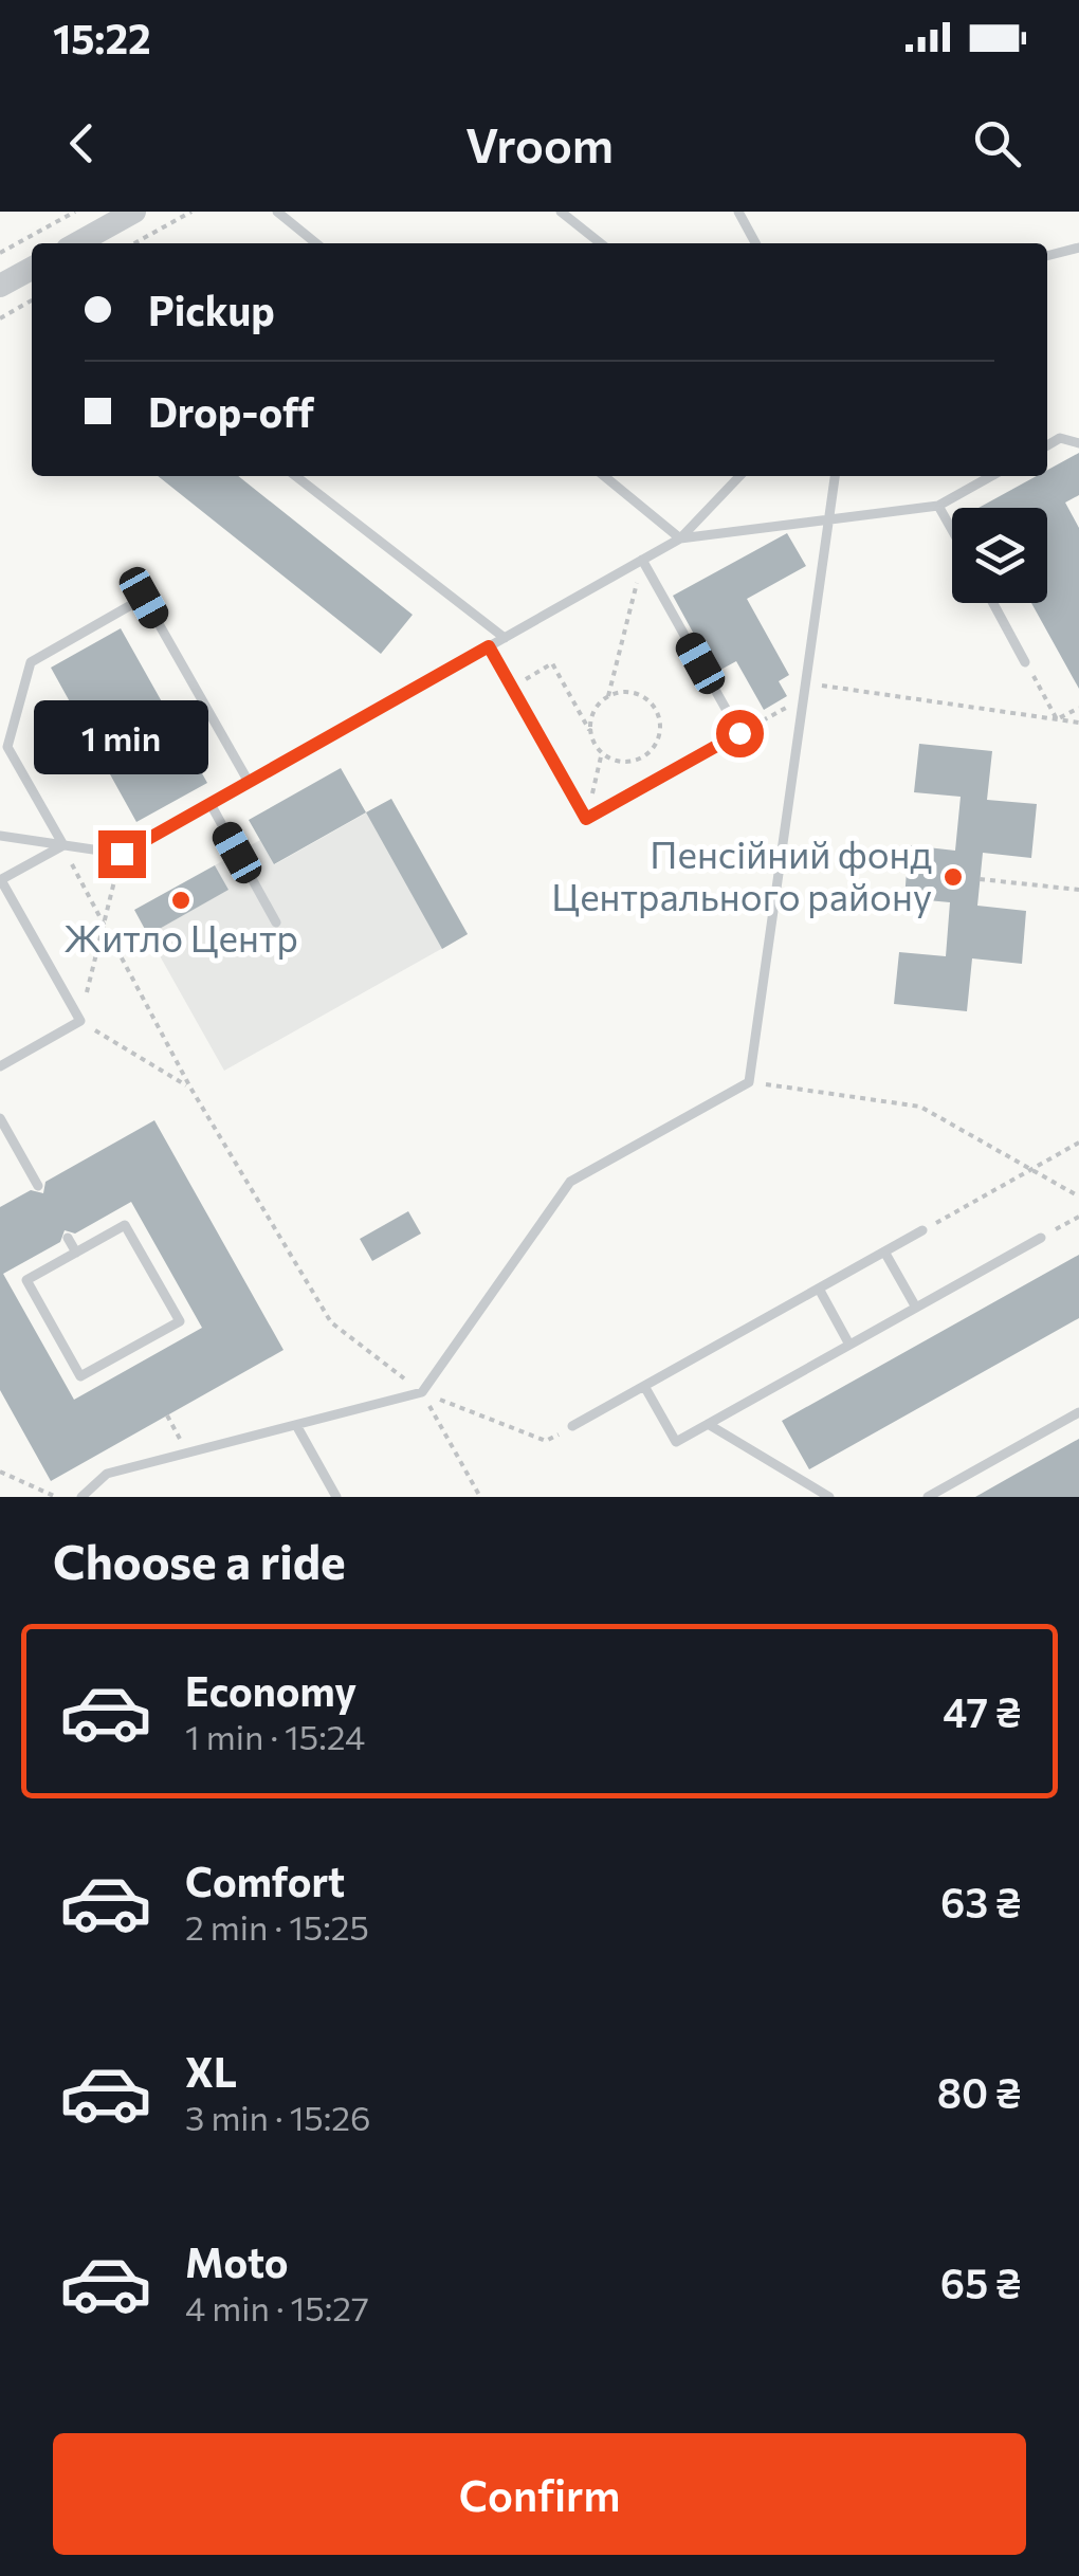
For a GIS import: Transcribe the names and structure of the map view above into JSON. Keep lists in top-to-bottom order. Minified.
{"places":["Пенсійний фонд Центрального району","Житло Центр"],"page":{"status":"15:22","header":"Vroom","banner":["Pickup","Drop-off"],"bubble":"1 min","heading":"Choose a ride","list":[{"name":"Economy","note":"1 min · 15:24","value":"47 ₴"},{"name":"Comfort","note":"2 min · 15:25","value":"63 ₴"},{"name":"XL","note":"3 min · 15:26","value":"80 ₴"},{"name":"Moto","note":"4 min · 15:27","value":"65 ₴"}],"buttons":"Confirm"}}
